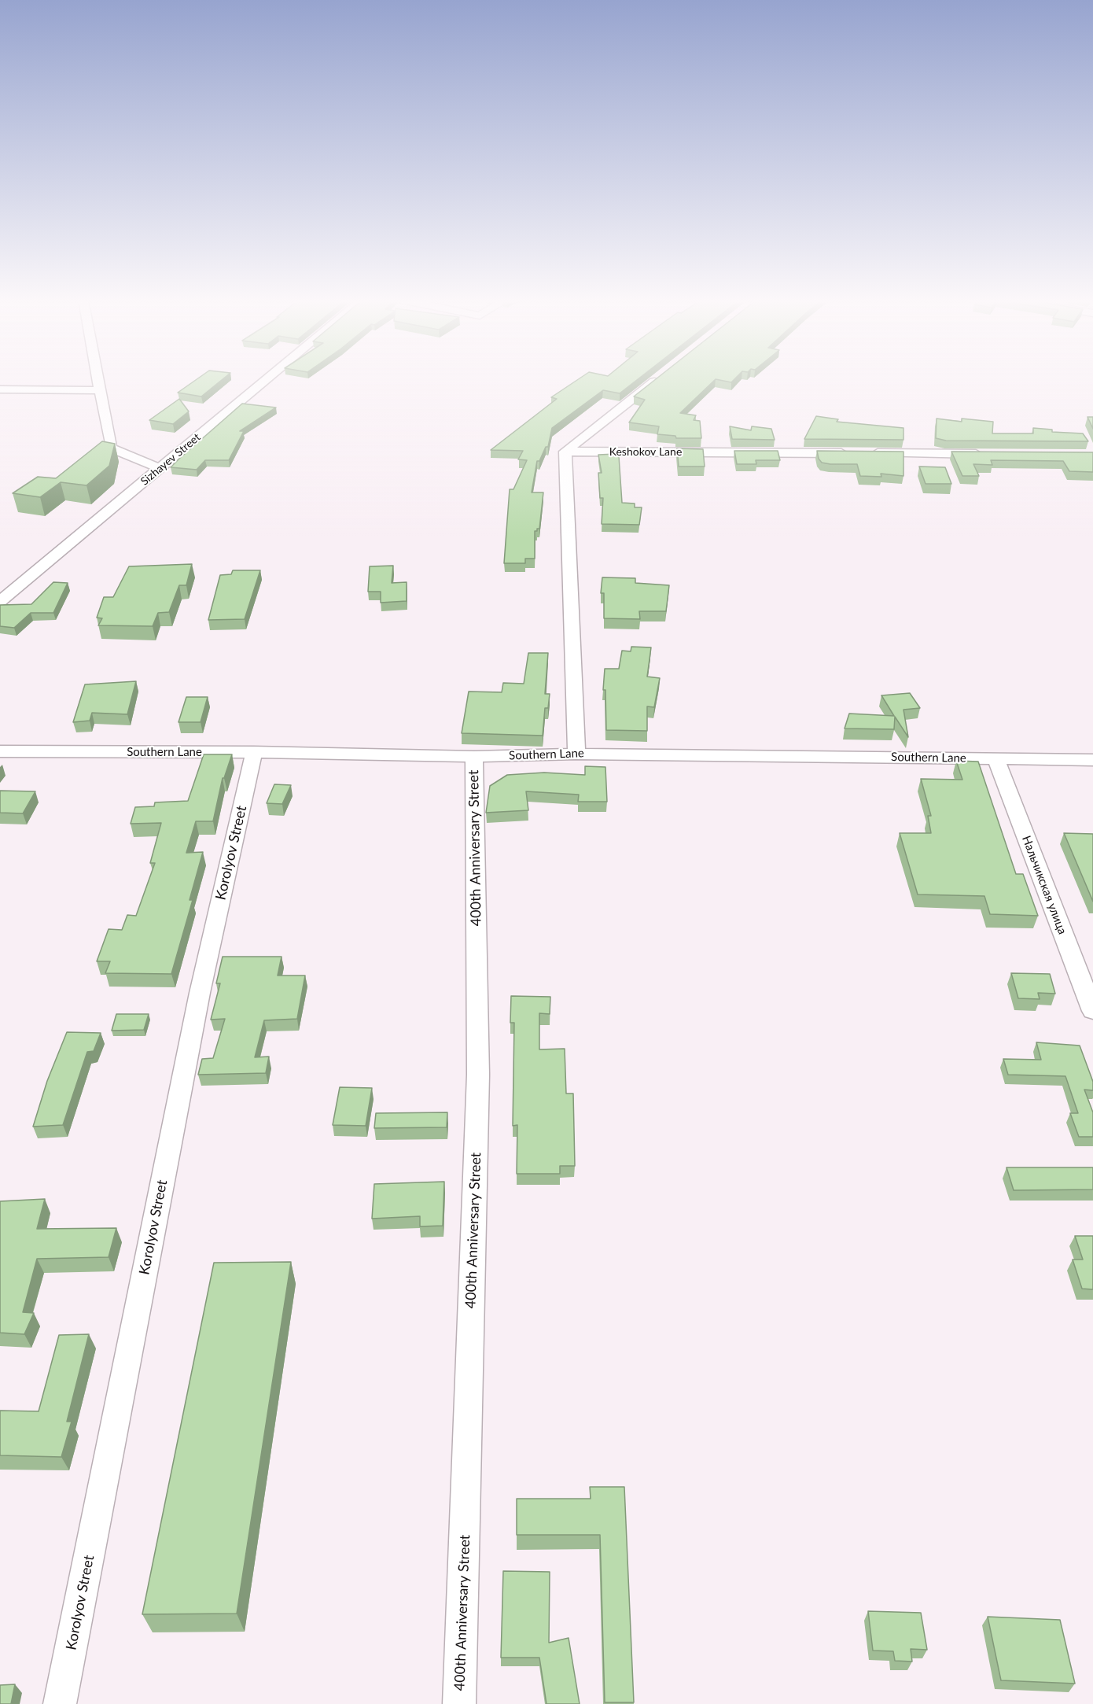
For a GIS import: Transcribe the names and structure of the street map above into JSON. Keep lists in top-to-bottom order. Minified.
{"streets":{"street":["Keshokov Lane","Sizhayev Street","Southern Lane","400th Anniversary Street","Korolyov Street","Нальчикская улица"]},"crossings":[["Southern Lane","400th Anniversary Street"],["Southern Lane","Korolyov Street"],["Southern Lane","Нальчикская улица"]]}
